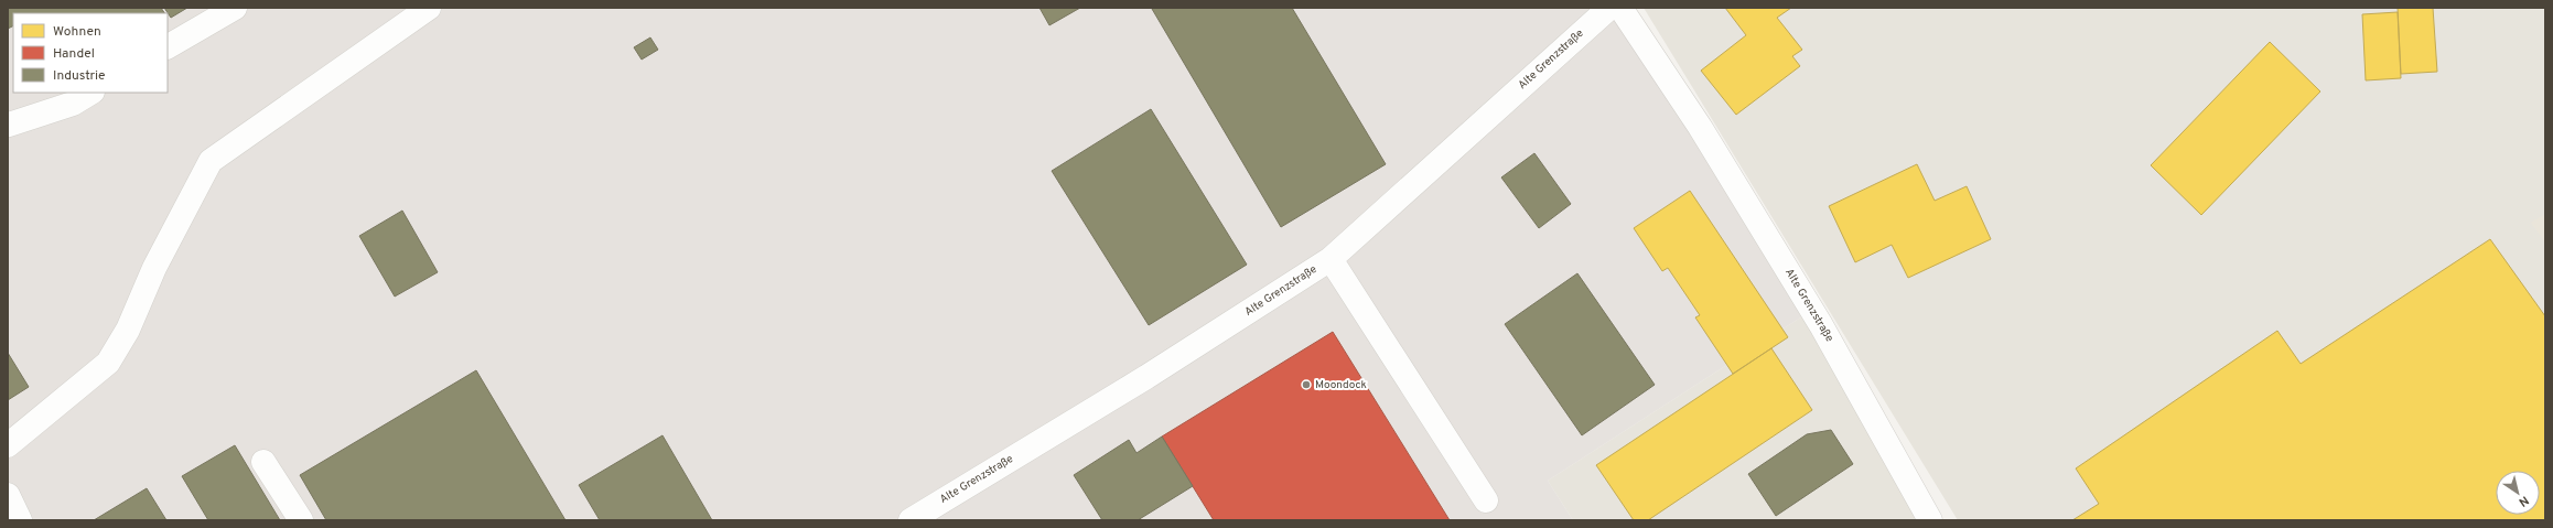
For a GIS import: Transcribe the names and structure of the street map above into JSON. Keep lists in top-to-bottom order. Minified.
{"streets":{"street":["Alte Grenzstraße"]},"places":["Moondock"],"legend":["Wohnen","Handel","Industrie"],"north":"bottom right"}
